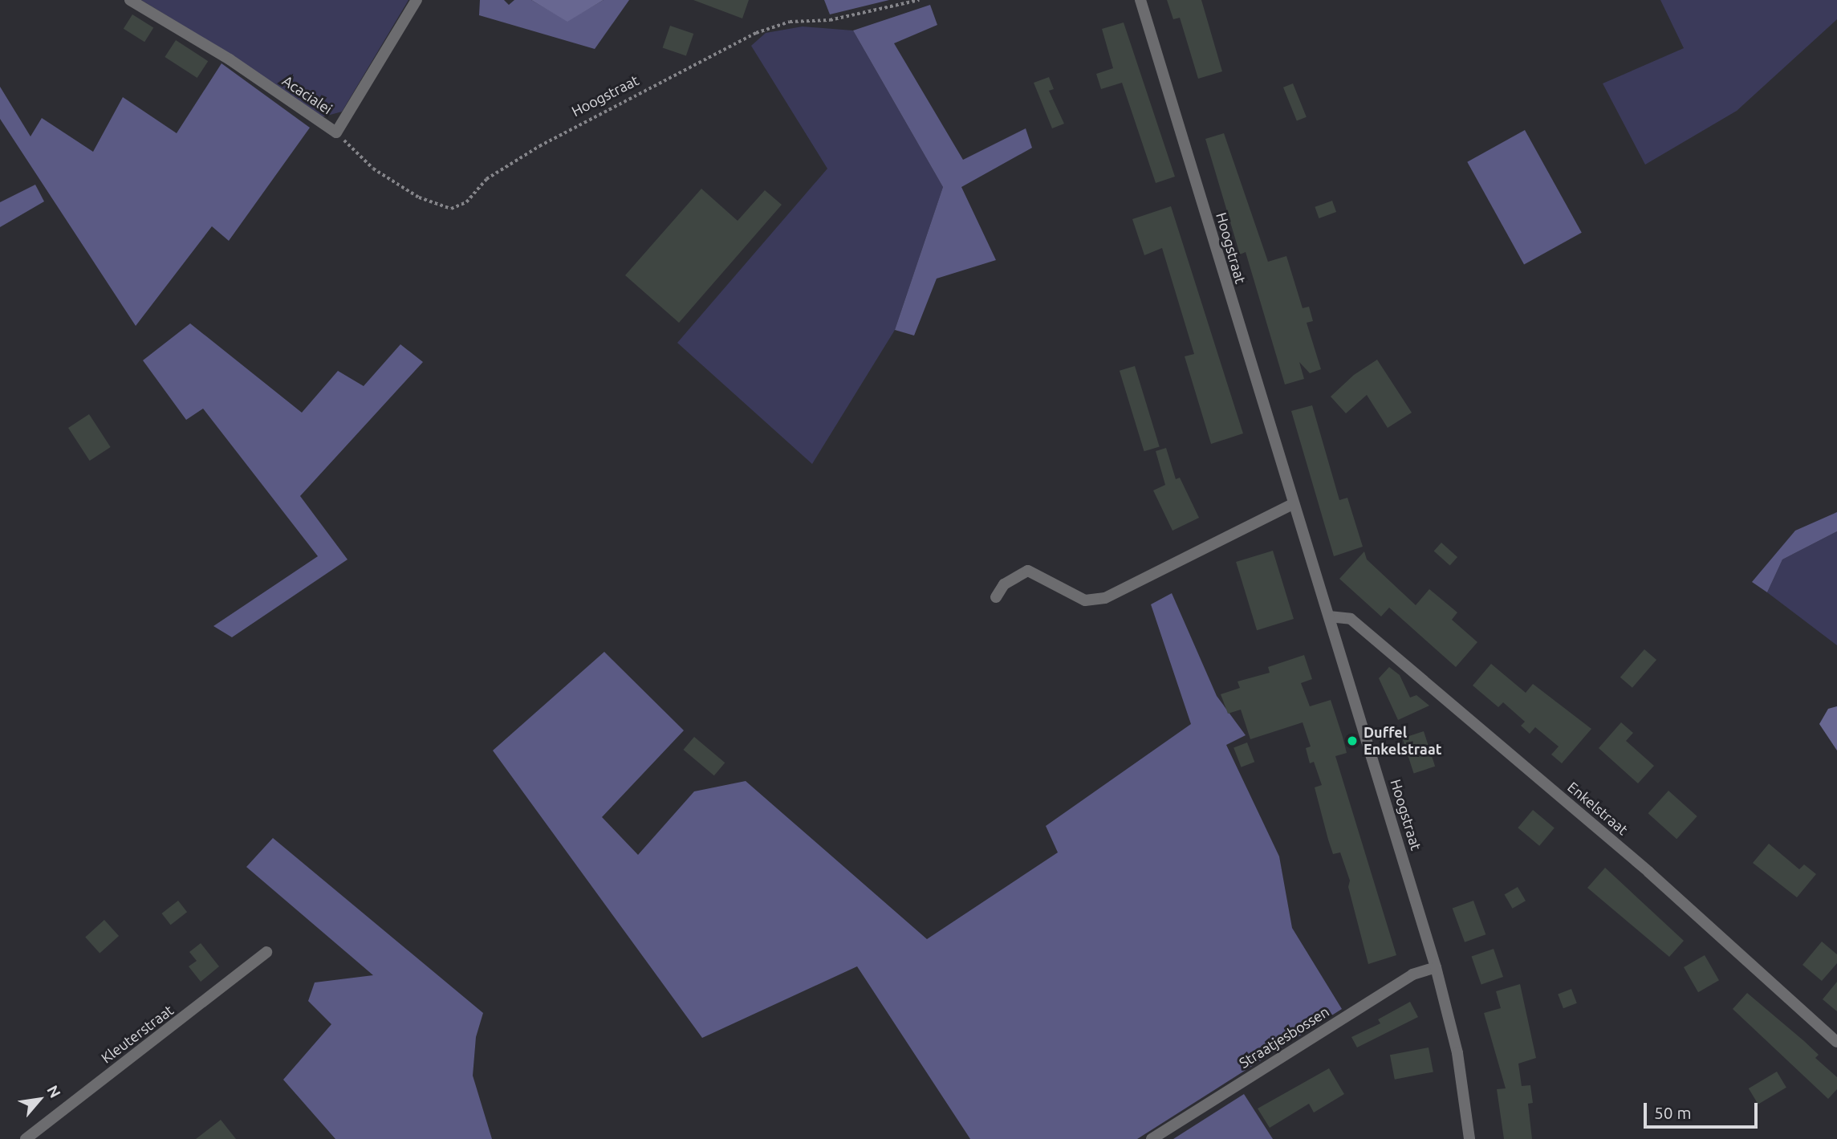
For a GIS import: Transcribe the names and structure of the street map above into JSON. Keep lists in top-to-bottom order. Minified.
{"streets":{"street":["Acacialei","Hoogstraat","Enkelstraat","Kleuterstraat","Straatjesbossen"]},"crossings":[["Acacialei","Hoogstraat"],["Hoogstraat","Enkelstraat"],["Hoogstraat","Straatjesbossen"]],"places":["Duffel Enkelstraat"],"scale_bar":"50 m","north":"top right"}
